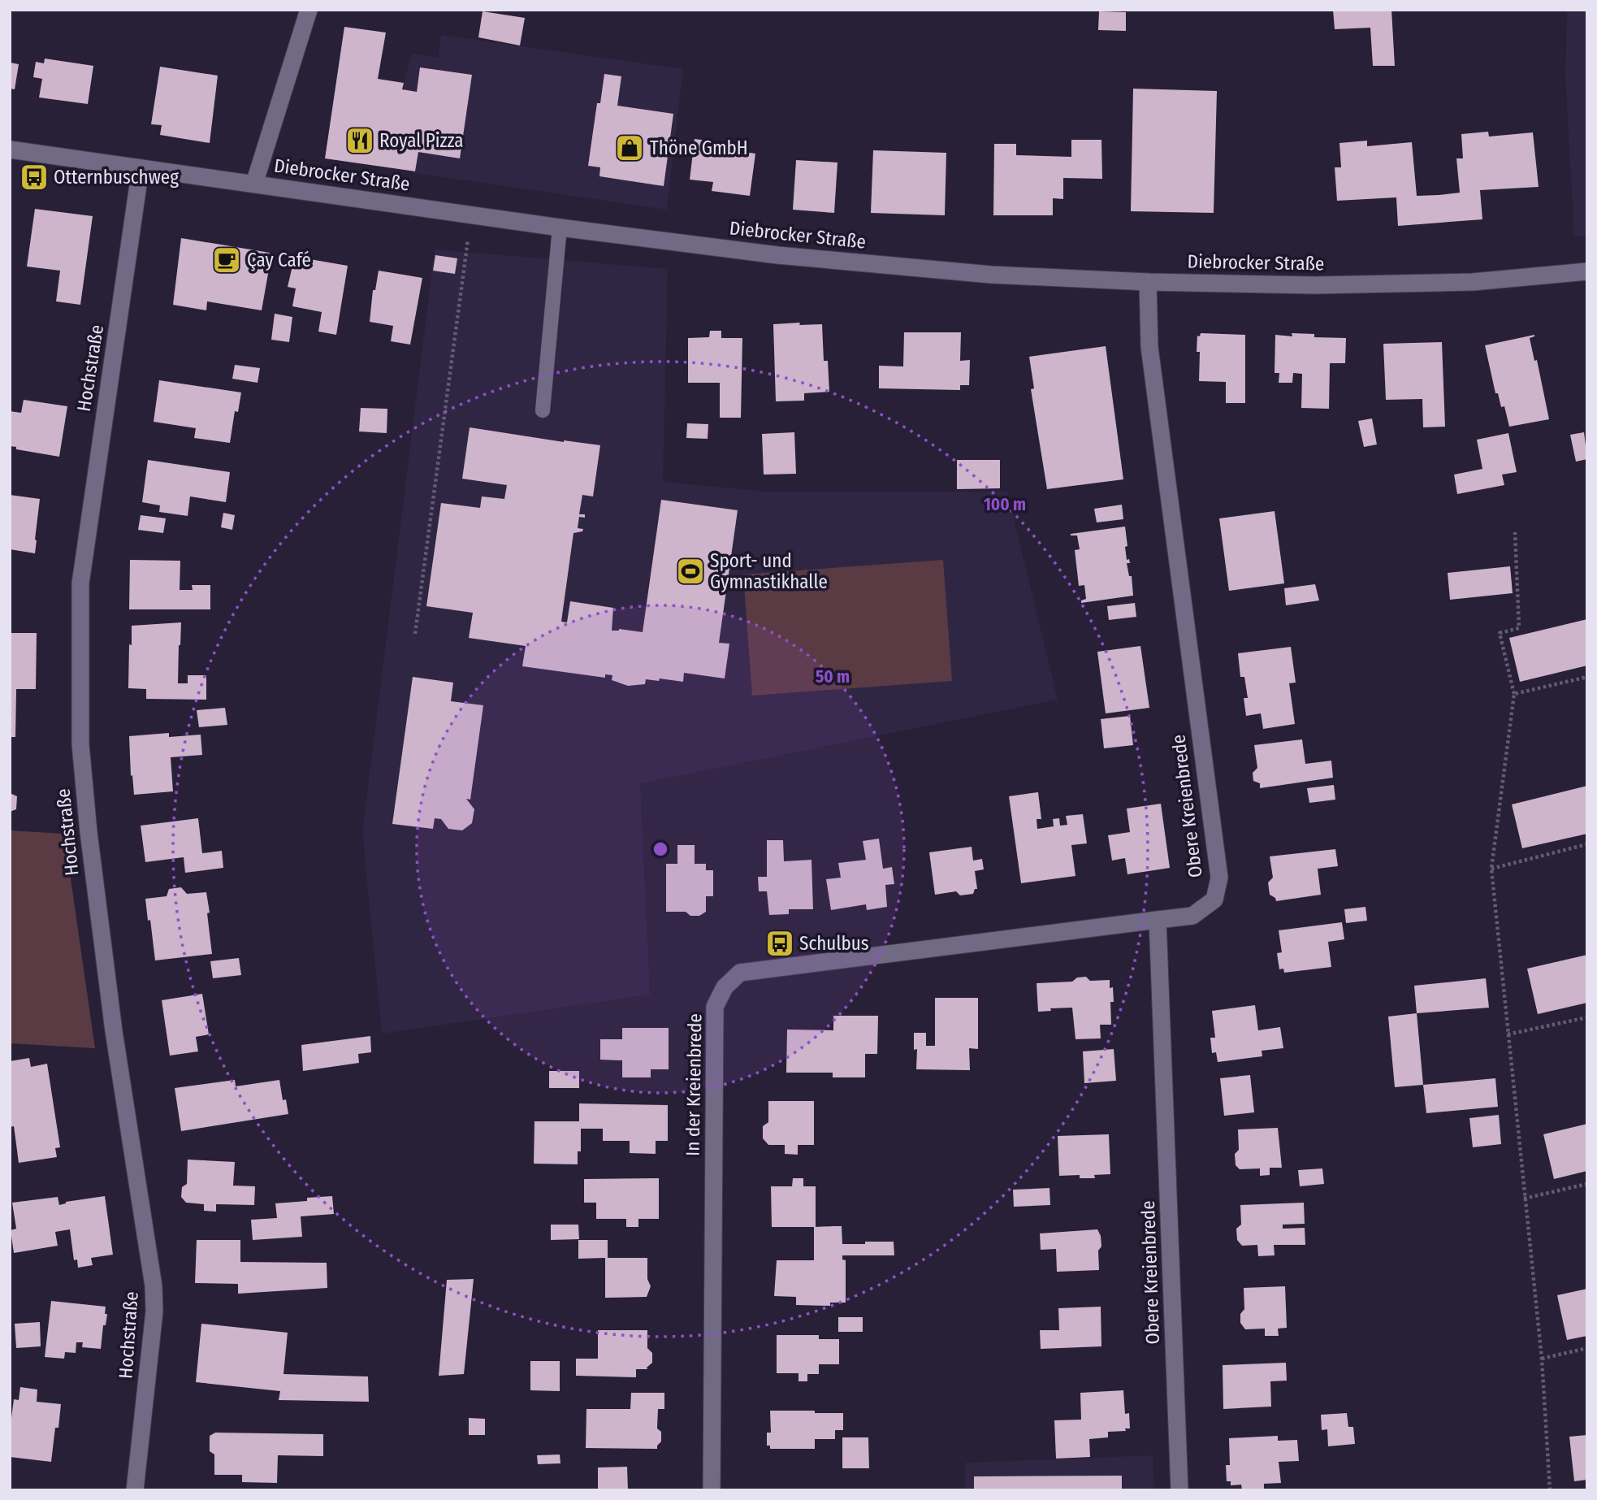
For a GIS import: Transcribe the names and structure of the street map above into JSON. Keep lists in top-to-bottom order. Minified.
{"streets":{"street":["Diebrocker Straße","Hochstraße","Obere Kreienbrede","In der Kreienbrede"]},"crossings":[["Diebrocker Straße","Hochstraße"],["Diebrocker Straße","Obere Kreienbrede"],["Obere Kreienbrede","In der Kreienbrede"]],"places":{"restaurant":["Royal Pizza"],"shop":["Thöne GmbH"],"bus stop":["Otternbuschweg","Schulbus"],"cafe":["Çay Café"],"sports":["Sport- und Gymnastikhalle"]},"rings":["100 m","50 m"]}
